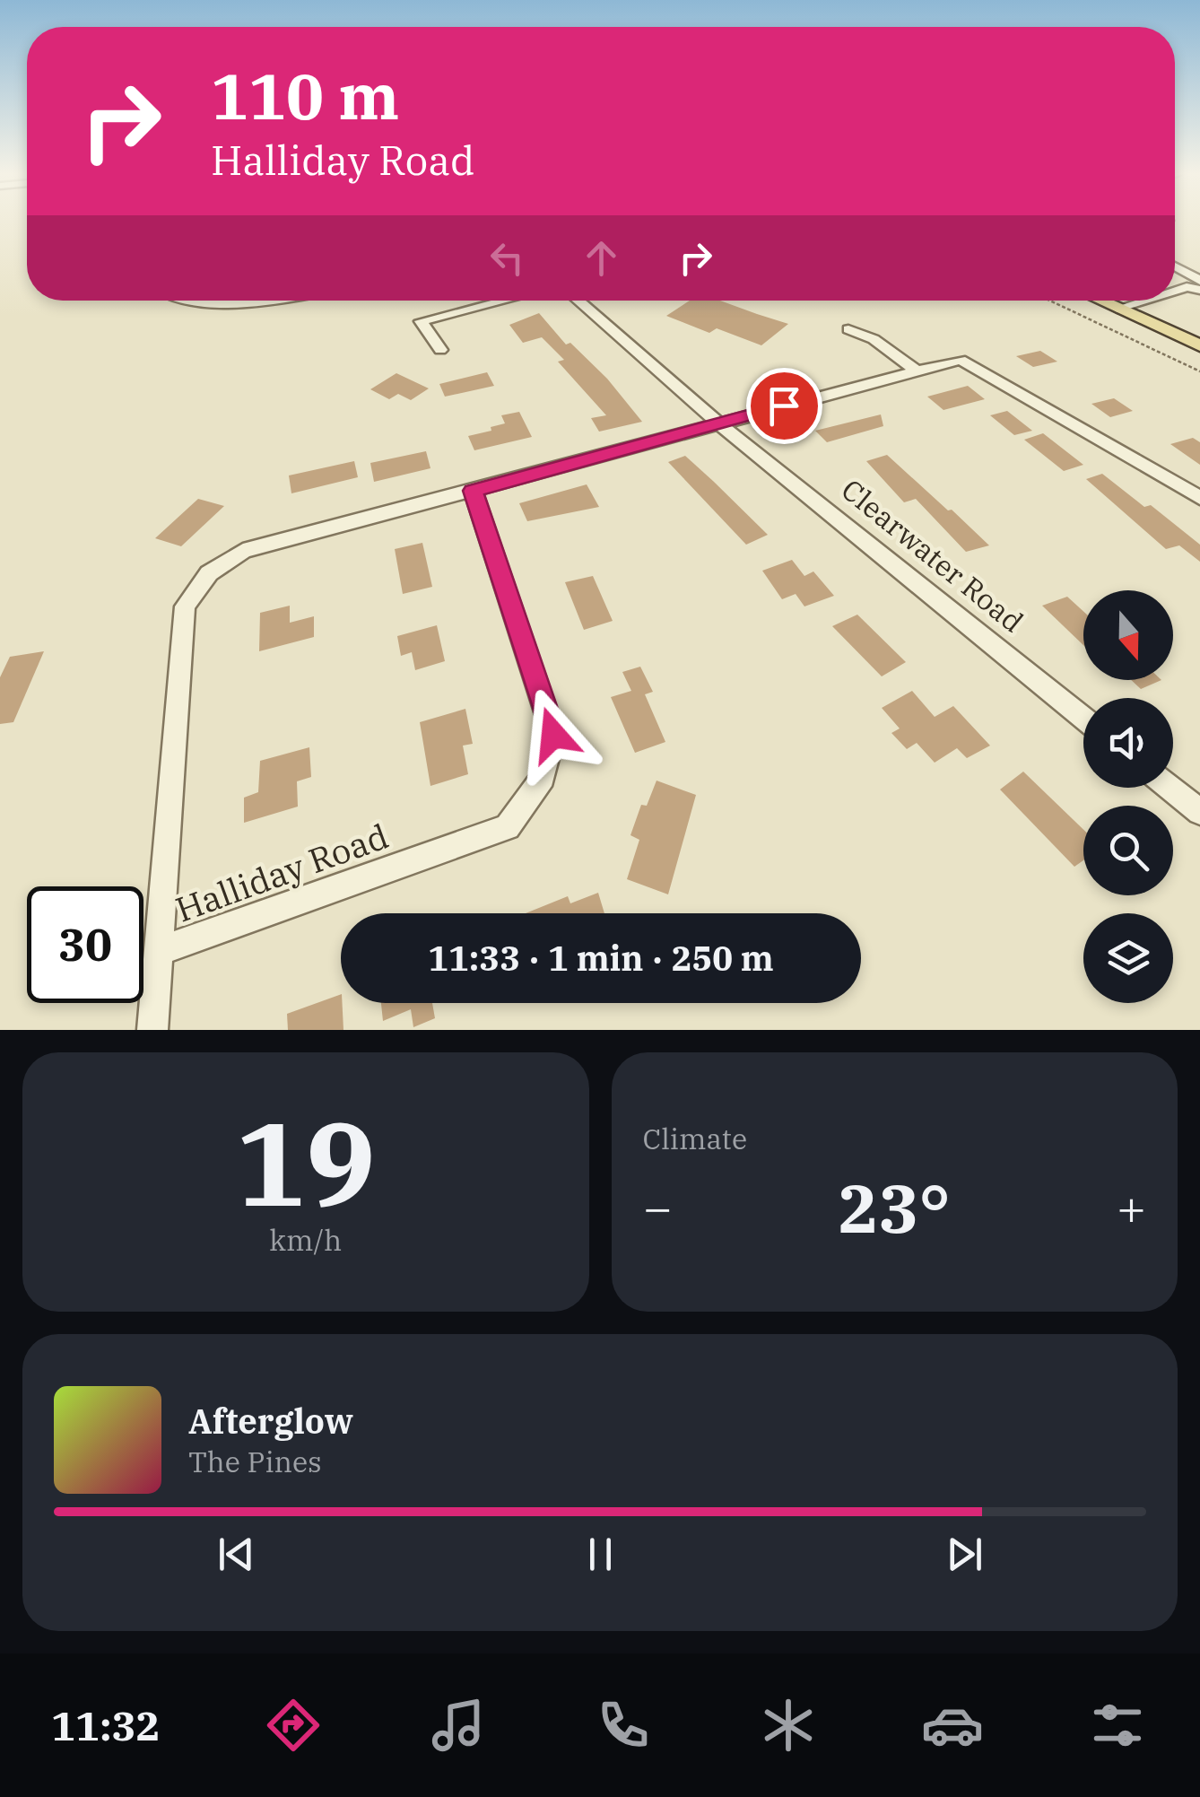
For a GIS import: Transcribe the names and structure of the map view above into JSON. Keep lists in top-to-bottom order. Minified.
{"streets":{"street":["Clearwater Road","Halliday Road"]},"crossings":[["Clearwater Road","Halliday Road"]],"north":"bottom","page":{"turn":["110 m","Halliday Road"],"limit":"30","trip":"11:33 · 1 min · 250 m","tile":[["19","km/h"],"Climate"],"heat":["−","23°","+"],"song":["Afterglow","The Pines"],"tabs":"11:32"}}
